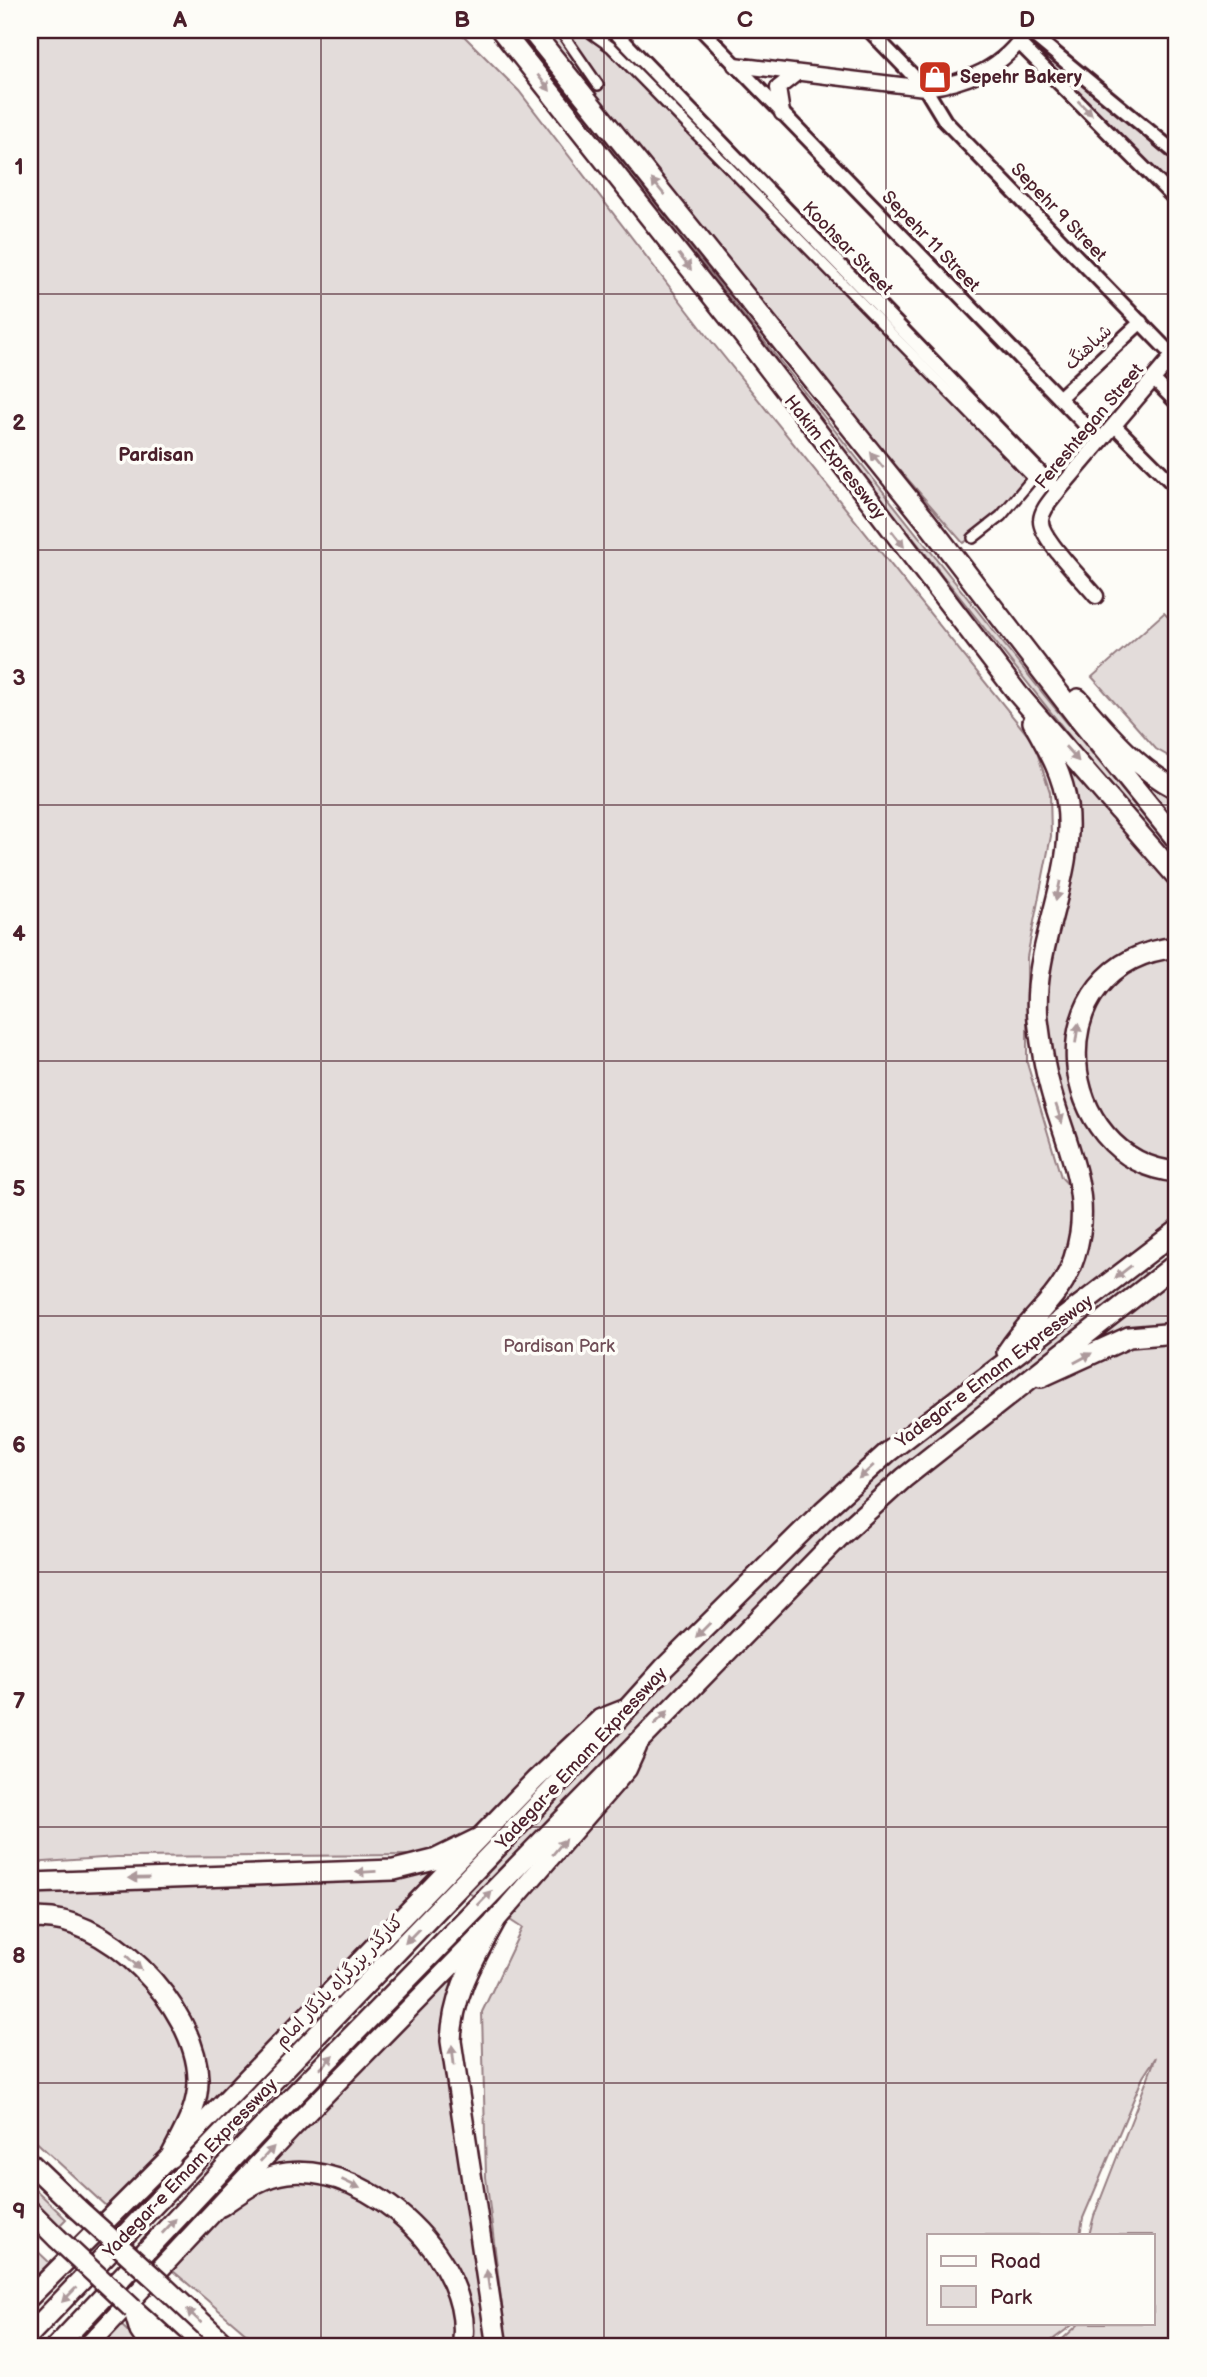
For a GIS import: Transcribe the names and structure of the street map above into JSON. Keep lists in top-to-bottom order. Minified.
{"streets":{"highway":["Hakim Expressway","Yadegar-e Emam Expressway"],"main road":["کنارگذر بزرگراه یادگار امام"],"street":["Sepehr 9 Street","Sepehr 11 Street","Koohsar Street","شباهنگ","Fereshtegan Street"]},"crossings":[["Sepehr 9 Street","شباهنگ"],["Sepehr 9 Street","Fereshtegan Street"],["Sepehr 11 Street","شباهنگ"],["Sepehr 11 Street","Fereshtegan Street"],["Koohsar Street","Fereshtegan Street"],["Yadegar-e Emam Expressway","کنارگذر بزرگراه یادگار امام"]],"districts":["Pardisan"],"parks":["Pardisan Park"],"places":{"shop":["Sepehr Bakery"]},"legend":["Road","Park"],"grid":{"columns":["A","B","C","D"],"rows":["1","2","3","4","5","6","7","8","9"]}}
